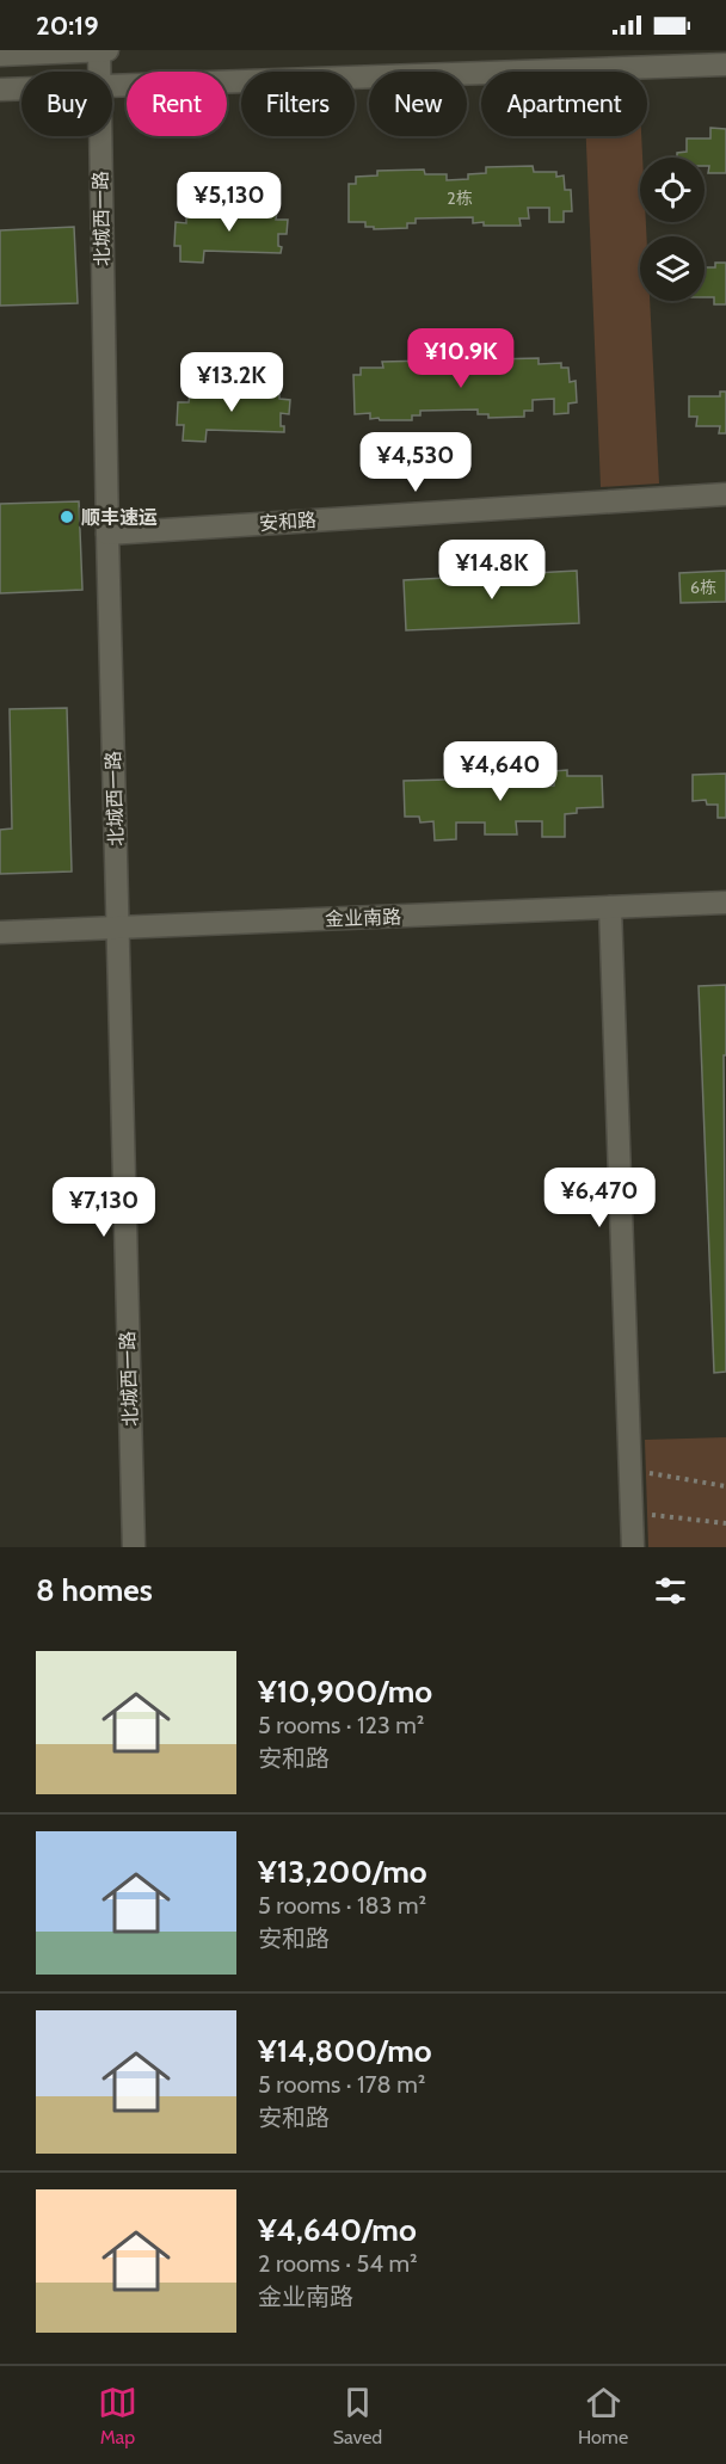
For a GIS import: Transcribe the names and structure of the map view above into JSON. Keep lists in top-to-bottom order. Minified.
{"streets":{"street":["北城西一路","安和路","金业南路"]},"crossings":[["北城西一路","安和路"],["北城西一路","金业南路"]],"places":["顺丰速运"],"house_numbers":["2栋","6栋"],"page":{"status":"20:19","chip":["Buy","Rent","Filters","New","Apartment"],"price":["¥5,130","¥10.9K","¥13.2K","¥4,530","¥14.8K","¥4,640","¥6,470","¥7,130"],"heading":"8 homes","list":[{"name":"¥10,900/mo","note":"5 rooms · 123 m² · 安和路"},{"name":"¥13,200/mo","note":"5 rooms · 183 m² · 安和路"},{"name":"¥14,800/mo","note":"5 rooms · 178 m² · 安和路"},{"name":"¥4,640/mo","note":"2 rooms · 54 m² · 金业南路"}],"tabs":["Map","Saved","Home"]}}
